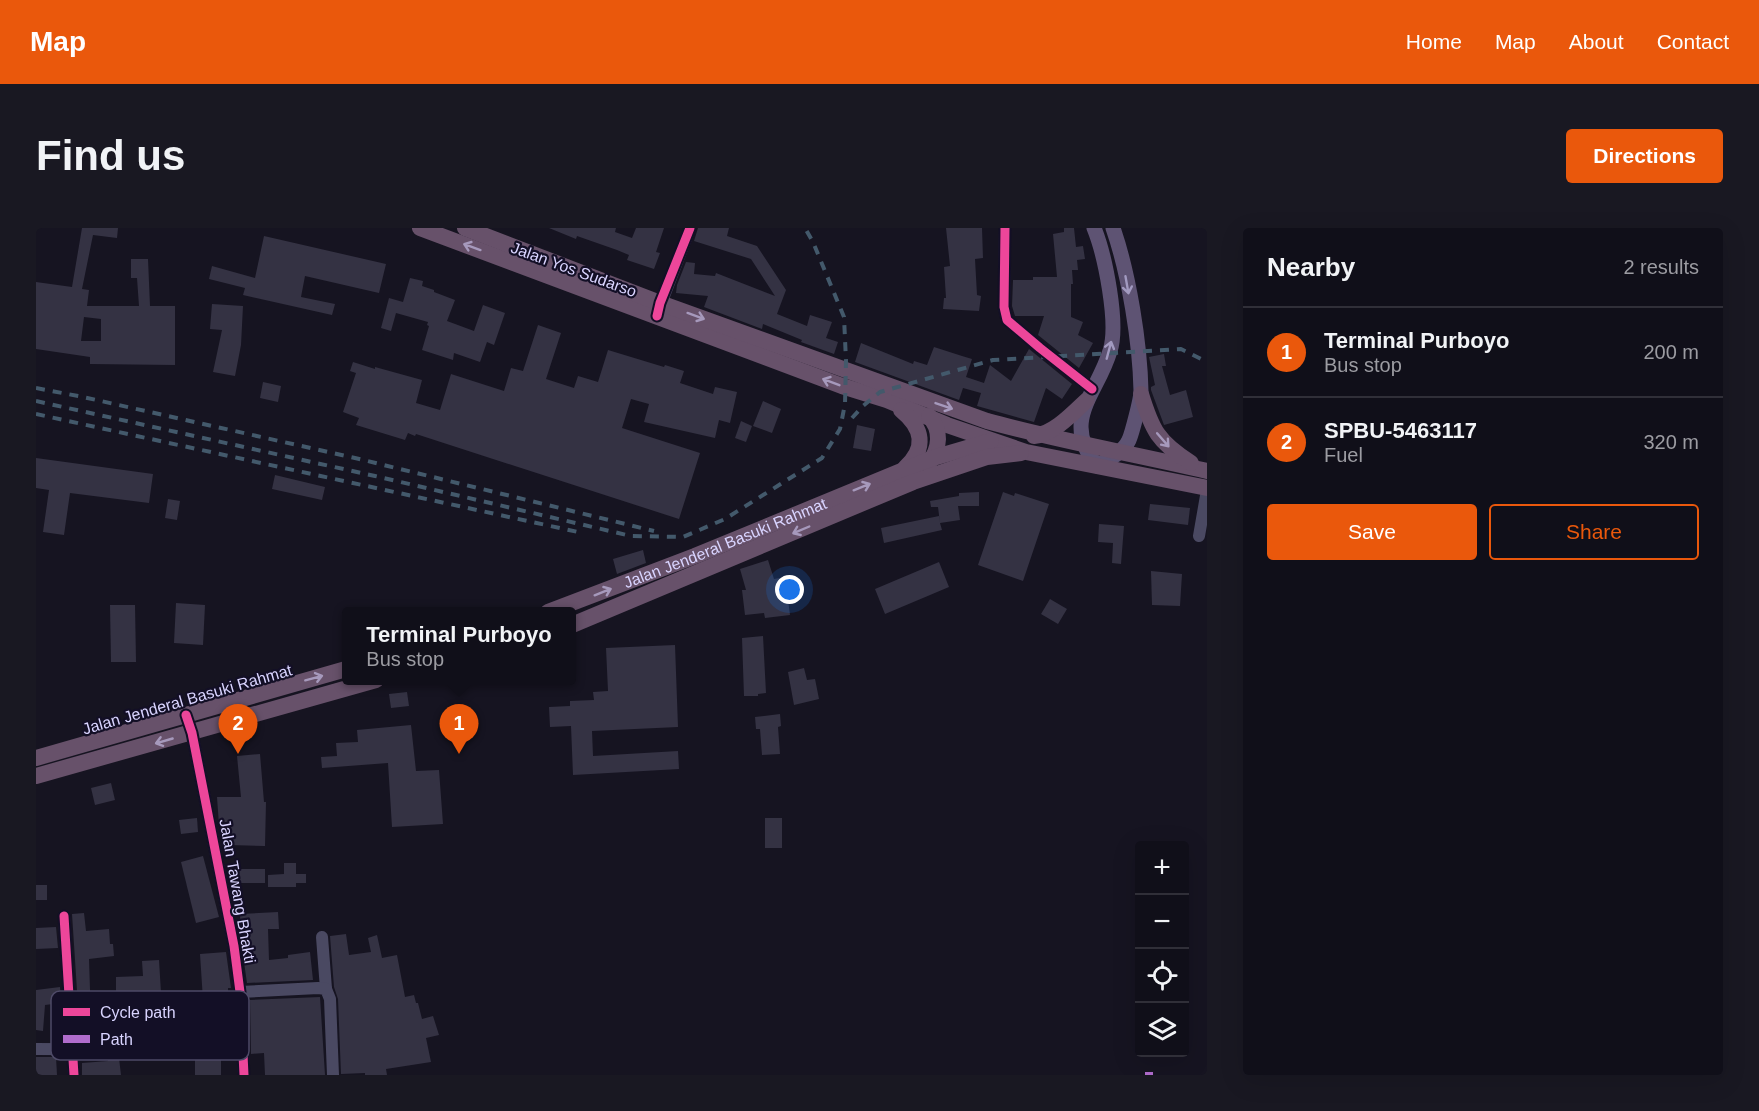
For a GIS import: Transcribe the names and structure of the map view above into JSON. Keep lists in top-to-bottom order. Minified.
{"streets":{"highway":["Jalan Yos Sudarso","Jalan Jenderal Basuki Rahmat"],"street":["Jalan Tawang Bhakti"]},"crossings":[["Jalan Jenderal Basuki Rahmat","Jalan Tawang Bhakti"]],"legend":["Cycle path","Path"],"page":{"header":"Map","nav":["Home","Map","About","Contact"],"buttons":["Directions",["Save","Share"]],"title":"Find us","heading":["Nearby","2 results"],"list":[{"mark":"1","name":"Terminal Purboyo","note":"Bus stop","value":"200 m"},{"mark":"2","name":"SPBU-5463117","note":"Fuel","value":"320 m"}],"popup":["Terminal Purboyo","Bus stop"],"pins":["1","2"],"map_buttons":["+","−"]}}
